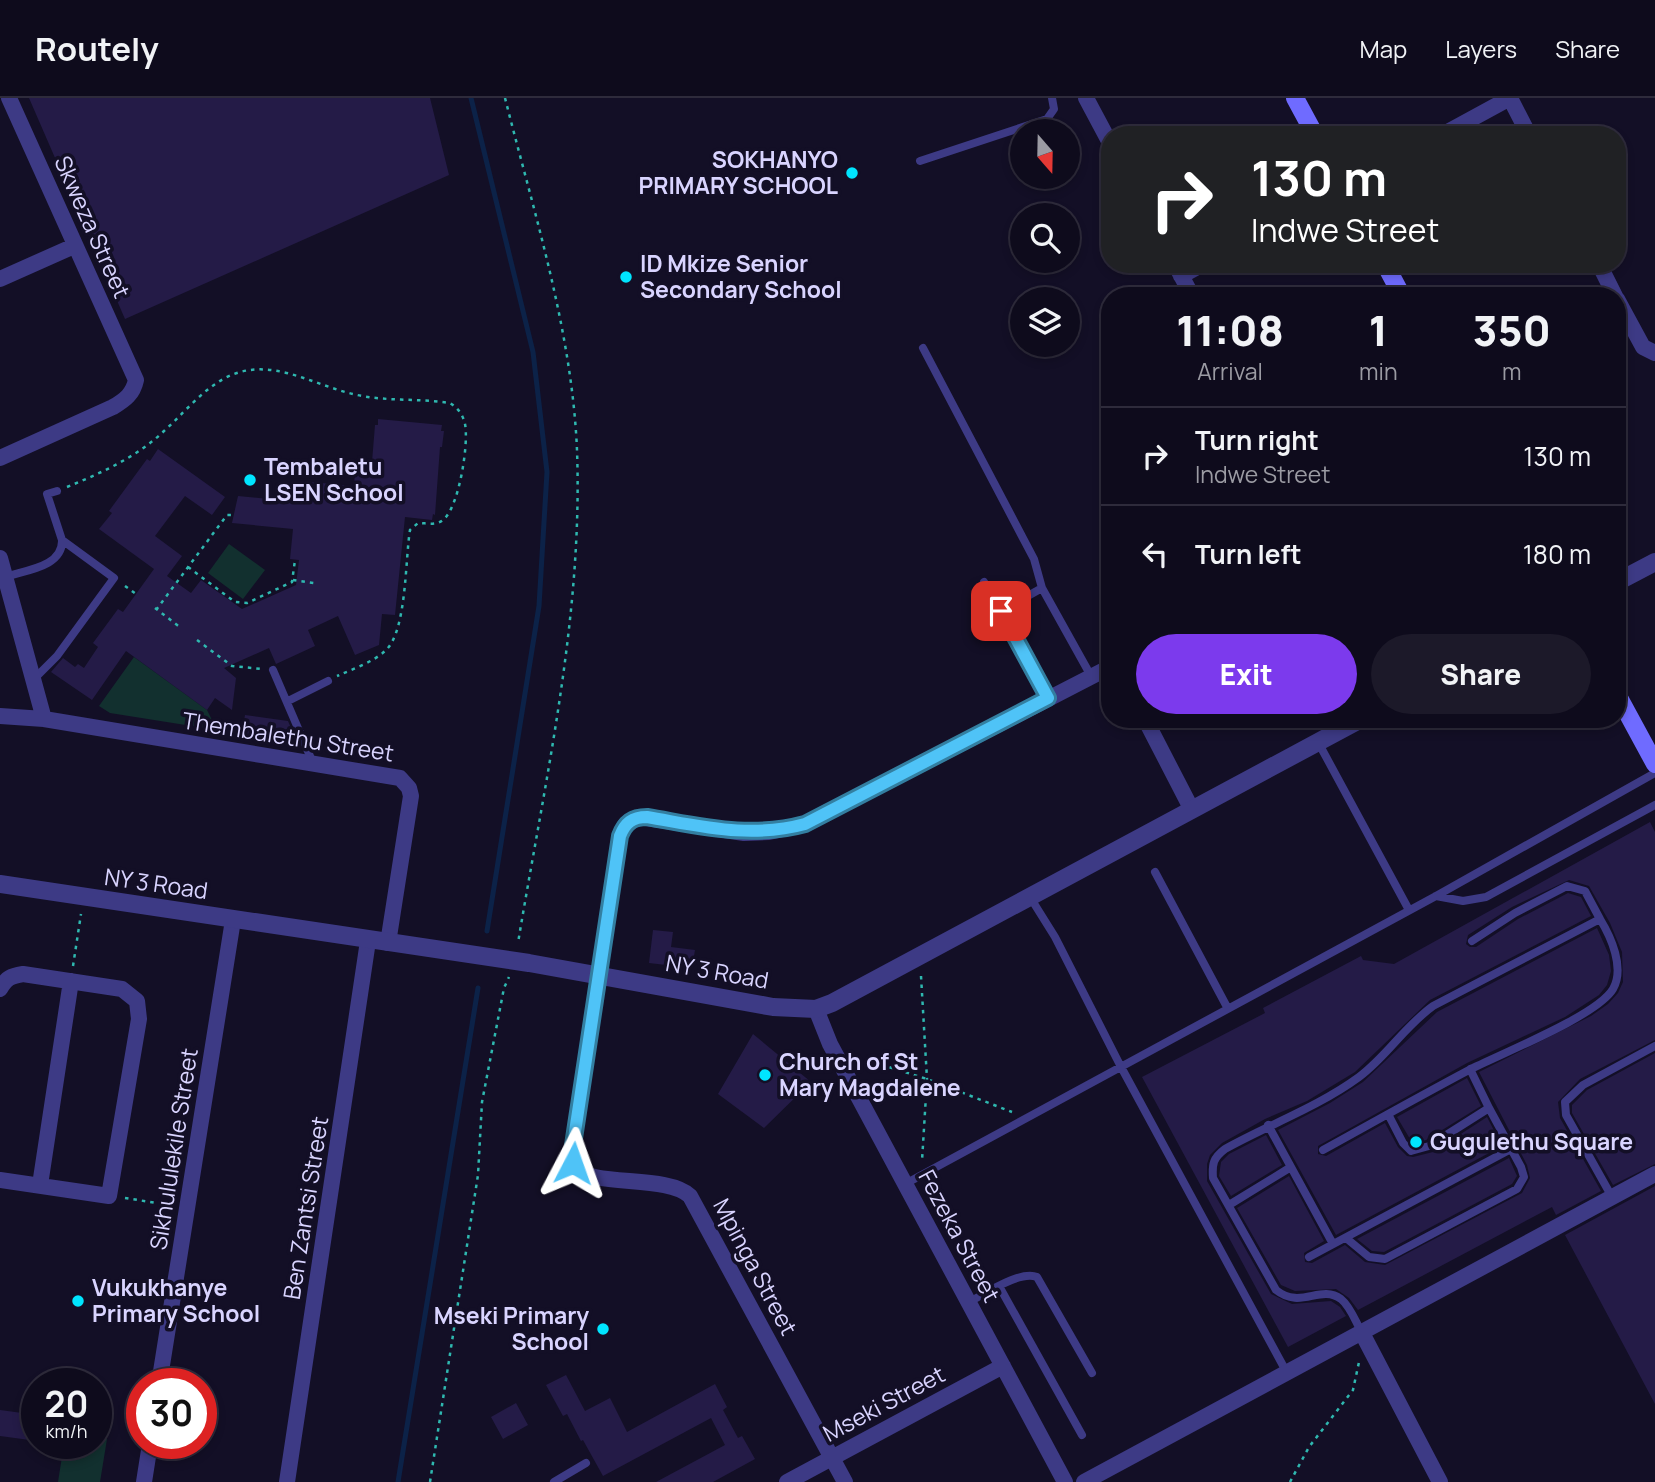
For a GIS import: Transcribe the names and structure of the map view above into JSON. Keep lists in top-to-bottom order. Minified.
{"streets":{"street":["Skweza Street","Thembalethu Street","NY 3 Road","Sikhululekile Street","Ben Zantsi Street","Fezeka Street","Mpinga Street","Mseki Street"]},"crossings":[["Thembalethu Street","NY 3 Road"],["NY 3 Road","Sikhululekile Street"],["NY 3 Road","Ben Zantsi Street"],["NY 3 Road","Fezeka Street"],["NY 3 Road","Mpinga Street"],["Fezeka Street","Mseki Street"],["Mpinga Street","Mseki Street"]],"places":["SOKHANYO PRIMARY SCHOOL","ID Mkize Senior Secondary School","Tembaletu LSEN School","Church of St Mary Magdalene","Gugulethu Square","Vukukhanye Primary School","Mseki Primary School"],"north":"bottom","page":{"header":"Routely","nav":["Map","Layers","Share"],"turn":["130 m","Indwe Street"],"eta":["11:08","Arrival","1","min","350","m"],"list":[{"name":"Turn right","note":"Indwe Street","value":"130 m"},{"name":"Turn left","value":"180 m"}],"buttons":["Exit","Share"],"speed":"20 km/h","limit":"30"}}
